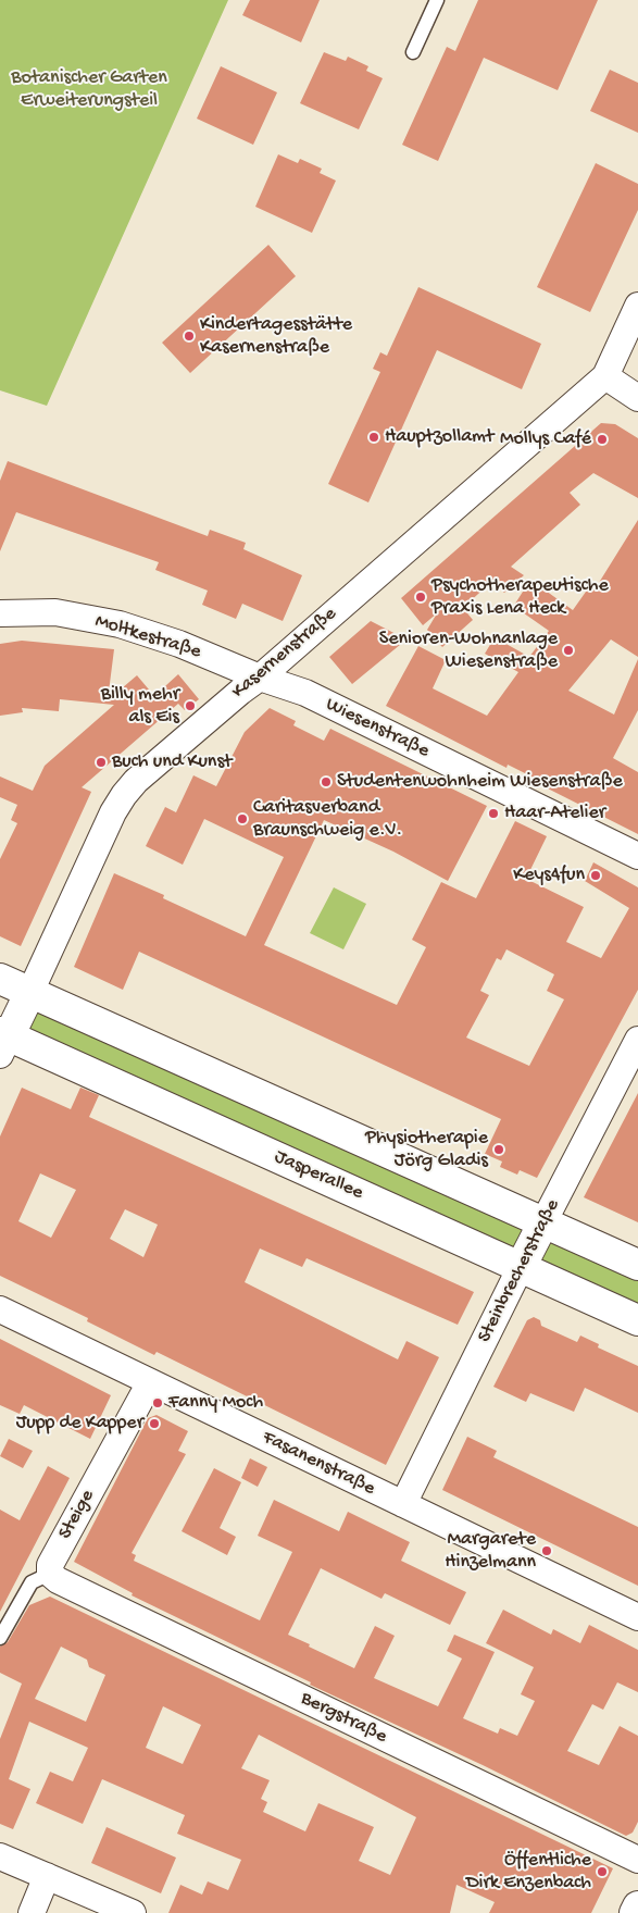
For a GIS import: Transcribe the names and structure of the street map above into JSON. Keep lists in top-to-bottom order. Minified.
{"streets":{"street":["Moltkestraße","Kasernenstraße","Wiesenstraße","Jasperallee","Steinbrecherstraße","Fasanenstraße","Steige","Bergstraße"]},"crossings":[["Moltkestraße","Kasernenstraße"],["Moltkestraße","Wiesenstraße"],["Kasernenstraße","Wiesenstraße"],["Kasernenstraße","Jasperallee"],["Jasperallee","Steinbrecherstraße"],["Steinbrecherstraße","Fasanenstraße"],["Fasanenstraße","Steige"],["Steige","Bergstraße"]],"parks":["Botanischer Garten Erweiterungsteil"],"places":["Kindertagesstätte Kasernenstraße","Hauptzollamt","Mollys Café","Psychotherapeutische Praxis Lena Heck","Senioren-Wohnanlage Wiesenstraße","Billy mehr als Eis","Buch und Kunst","Studentenwohnheim Wiesenstraße","Haar-Atelier","Caritasverband Braunschweig e.V.","Keys4fun","Physiotherapie Jörg Gladis","Fanny Moch","Jupp de Kapper","Margarete Hinzelmann","Öffentliche Dirk Enzenbach"]}
